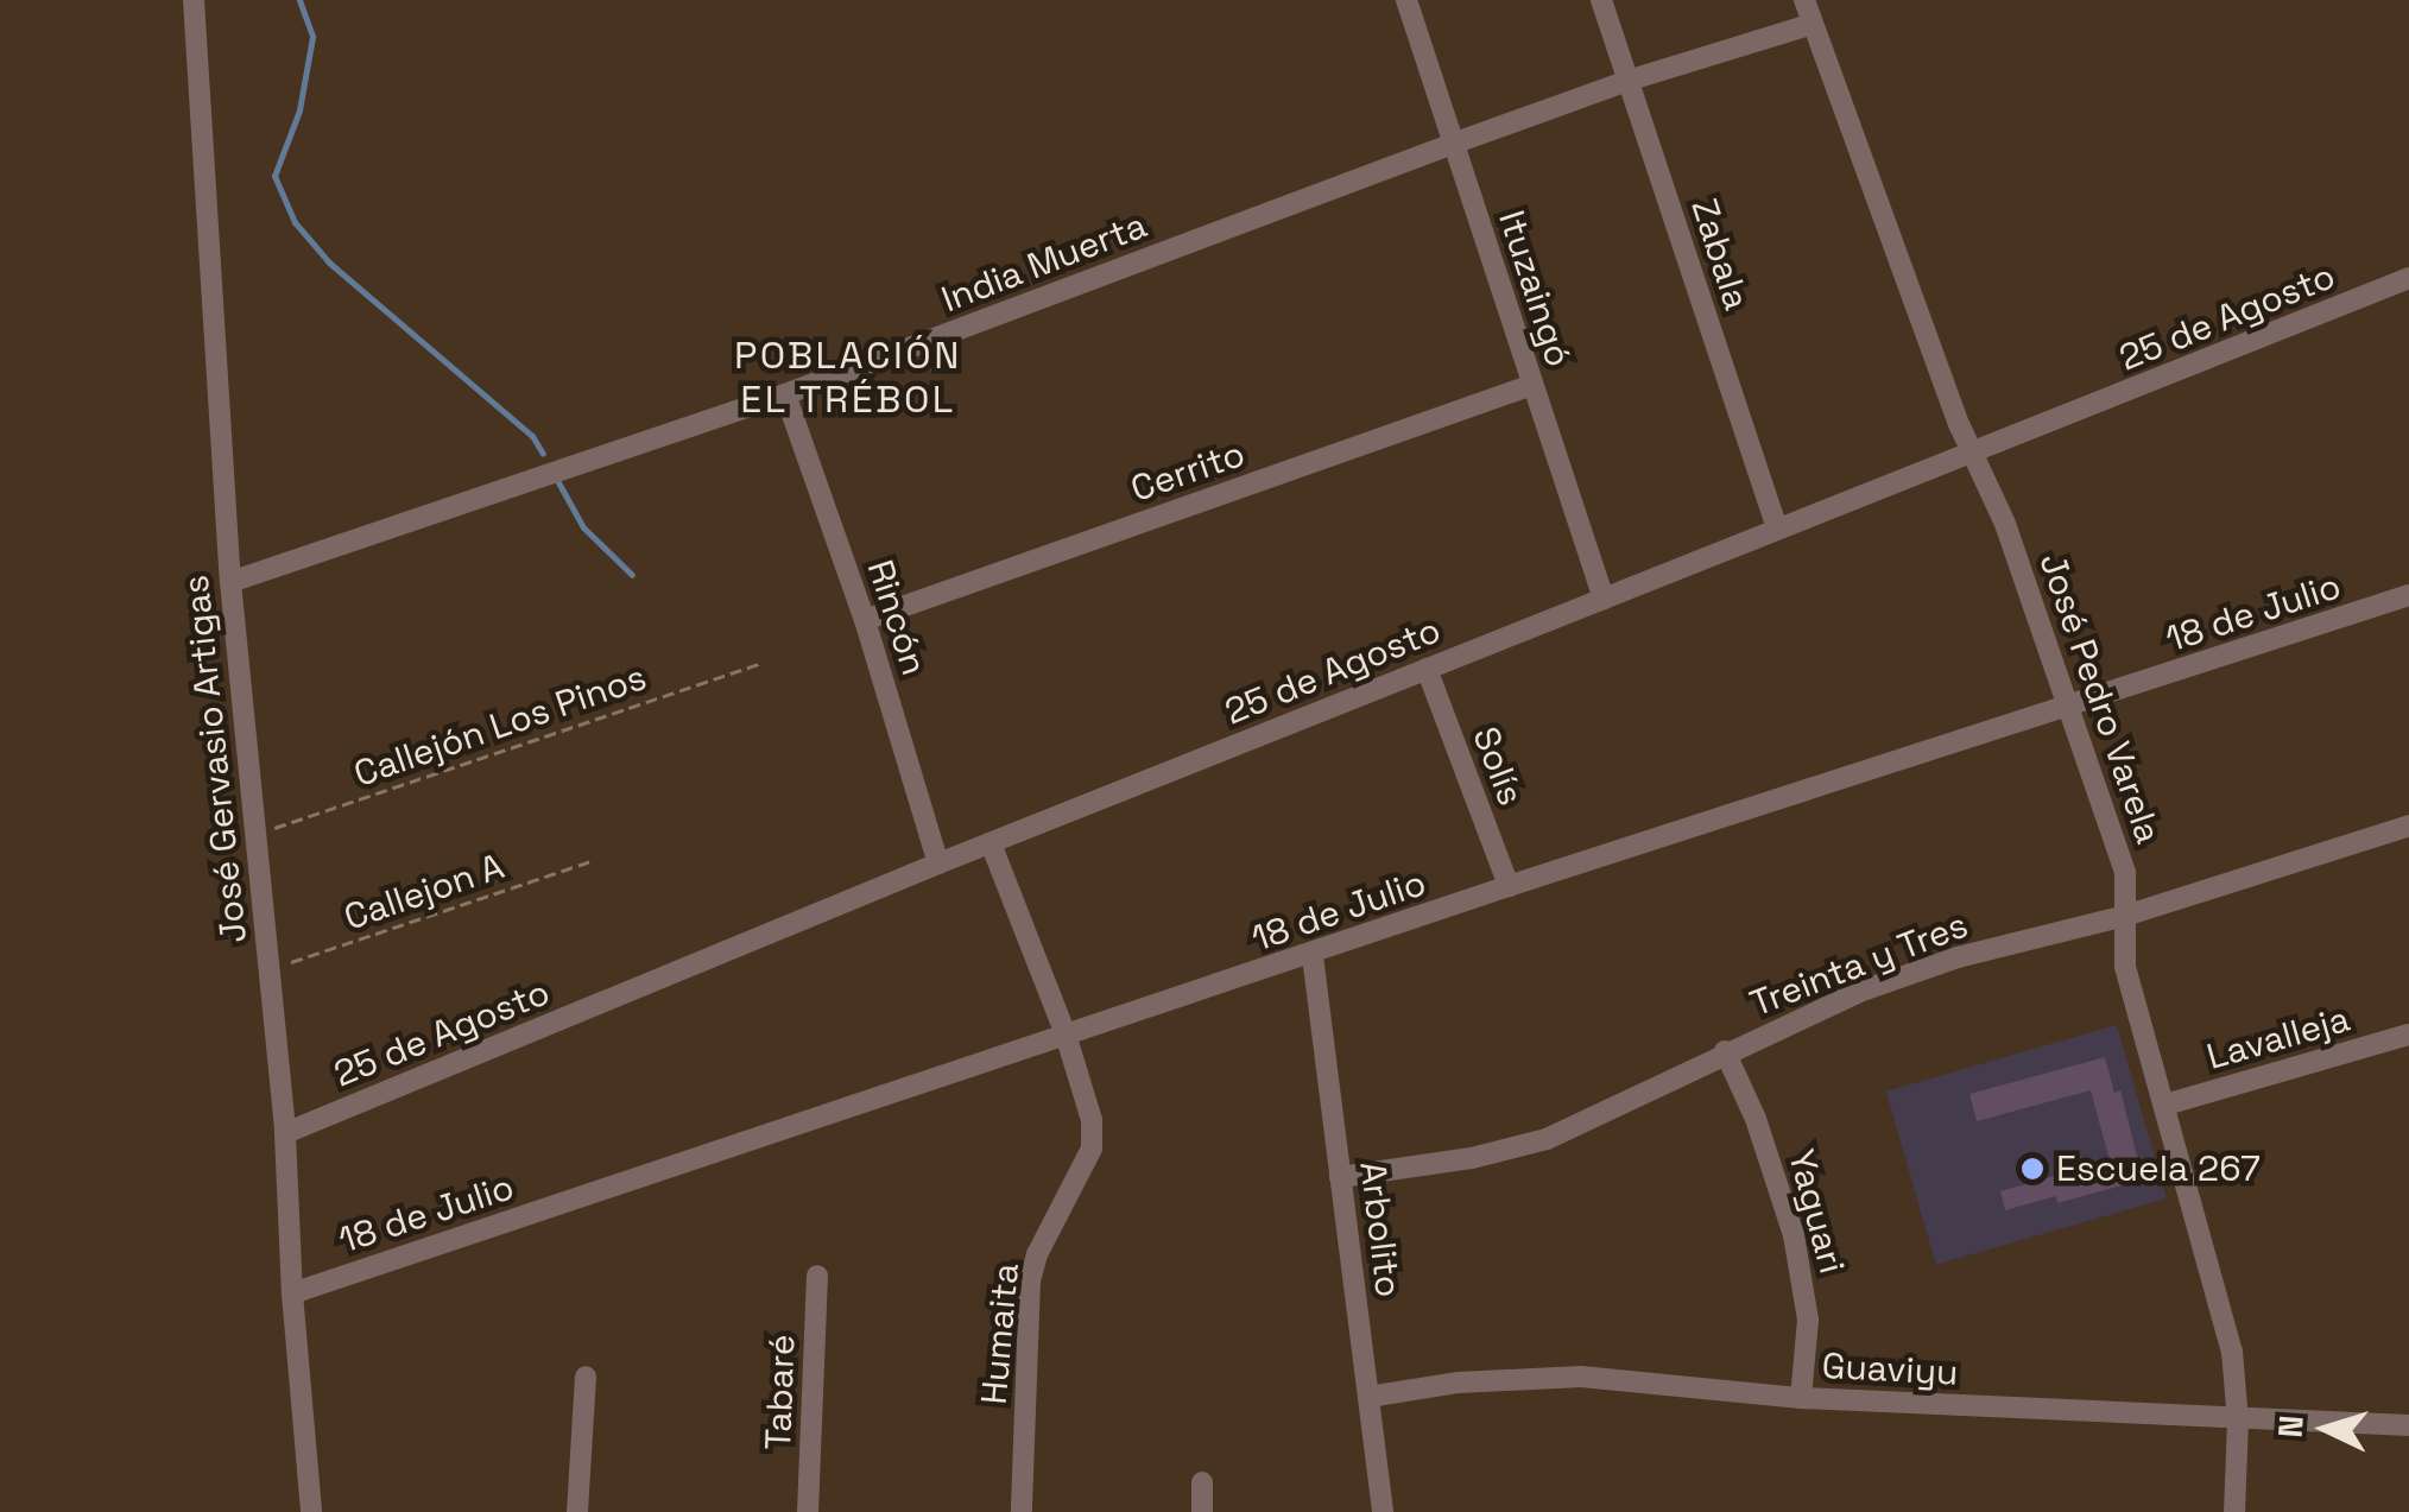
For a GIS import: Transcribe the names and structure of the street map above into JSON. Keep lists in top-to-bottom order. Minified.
{"streets":{"street":["Zabala","India Muerta","Ituzaingó","25 de Agosto","Cerrito","18 de Julio","Rincón","José Pedro Varela","José Gervasio Artigas","Solís","Treinta y Tres","Lavalleja","Yaguari","Arbolito","Humaita","Guaviyu","Tabaré"],"path":["Callejón Los Pinos","Callejon A"]},"crossings":[["Zabala","India Muerta"],["Zabala","25 de Agosto"],["India Muerta","Ituzaingó"],["India Muerta","Rincón"],["India Muerta","José Pedro Varela"],["India Muerta","José Gervasio Artigas"],["Ituzaingó","25 de Agosto"],["Ituzaingó","Cerrito"],["25 de Agosto","Rincón"],["25 de Agosto","José Pedro Varela"],["25 de Agosto","José Gervasio Artigas"],["25 de Agosto","Solís"],["Cerrito","Rincón"],["18 de Julio","José Pedro Varela"],["18 de Julio","José Gervasio Artigas"],["18 de Julio","Solís"],["18 de Julio","Arbolito"],["18 de Julio","Humaita"],["José Pedro Varela","Treinta y Tres"],["José Pedro Varela","Lavalleja"],["José Pedro Varela","Guaviyu"],["Callejón Los Pinos","José Gervasio Artigas"],["José Gervasio Artigas","Callejon A"],["Treinta y Tres","Yaguari"],["Treinta y Tres","Arbolito"],["Yaguari","Guaviyu"],["Arbolito","Guaviyu"]],"districts":["POBLACIÓN EL TRÉBOL"],"places":["Escuela 267"],"north":"left"}
